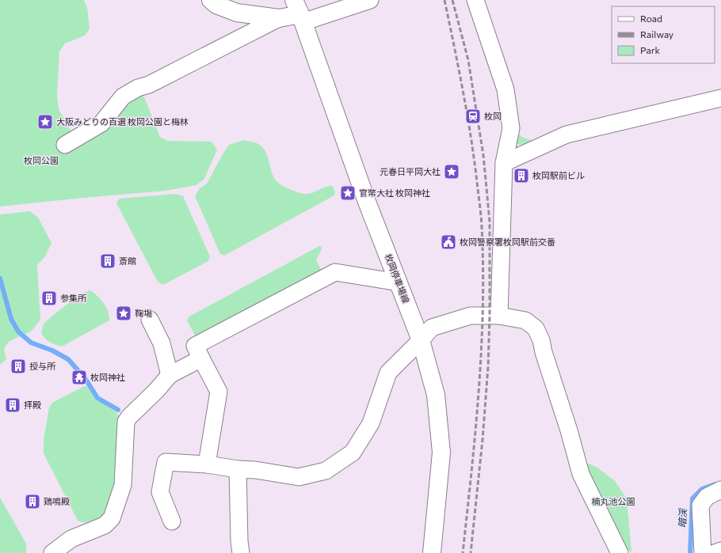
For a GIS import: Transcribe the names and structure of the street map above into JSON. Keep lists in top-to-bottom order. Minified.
{"streets":{"main road":["枚岡停車場線"]},"water":["暗渓"],"parks":["枚岡公園","楠丸池公園"],"places":{"station":["枚岡"],"place":["大阪みどりの百選 枚岡公園と梅林","元春日平岡大社","官幣大社 枚岡神社","鞠塲"],"building":["枚岡駅前ビル","斎館","参集所","授与所","拝殿","鶏鳴殿"],"public building":["枚岡警察署枚岡駅前交番"],"temple":["枚岡神社"]},"legend":["Road","Railway","Park"]}
